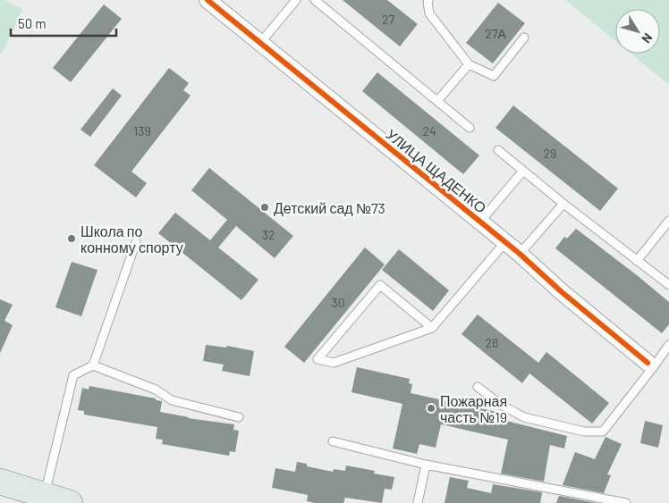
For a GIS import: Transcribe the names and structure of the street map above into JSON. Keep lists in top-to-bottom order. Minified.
{"streets":{"street":["УЛИЦА ЩАДЕНКО"]},"places":["Детский сад №73","Школа по конному спорту","Пожарная часть №19"],"house_numbers":["27","27А","139","24","29","32","30","28"],"scale_bar":"50 m","north":"bottom right"}
